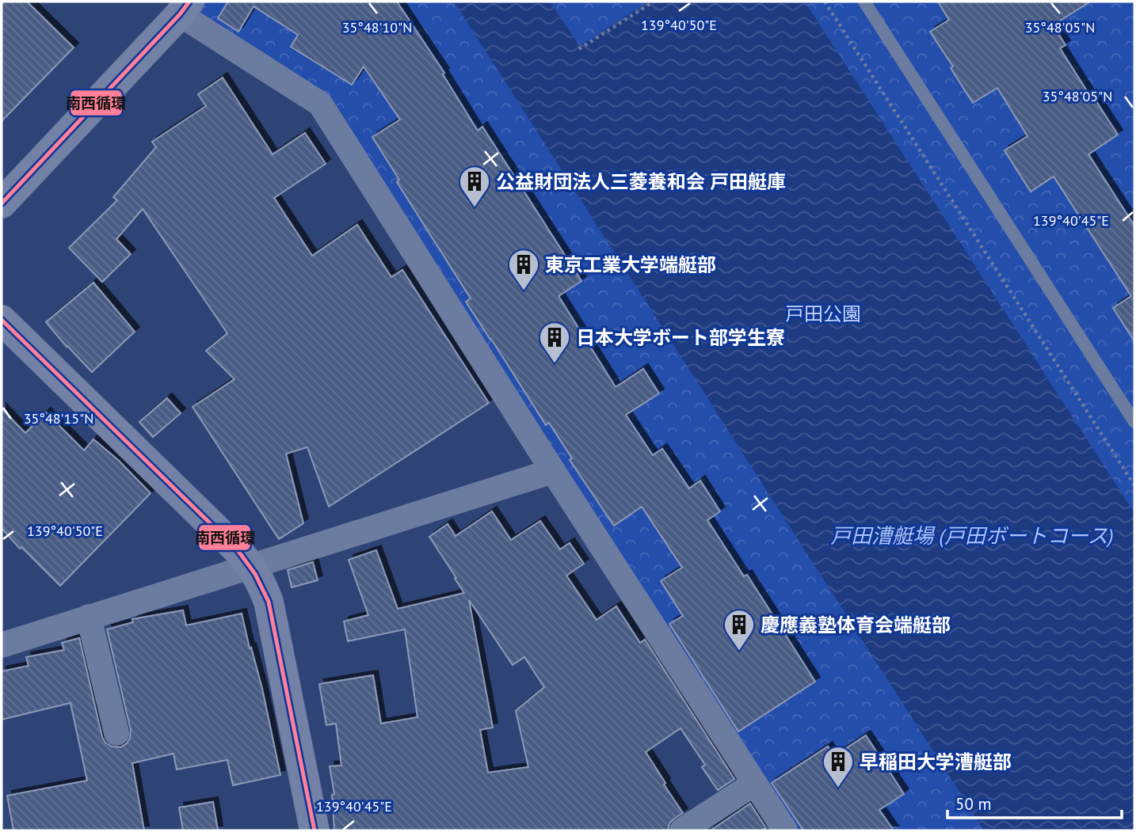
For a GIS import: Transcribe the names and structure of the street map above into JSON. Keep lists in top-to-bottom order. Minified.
{"water":["戸田漕艇場 (戸田ボートコース)"],"parks":["戸田公園"],"places":{"building":["公益財団法人三菱養和会 戸田艇庫","東京工業大学端艇部","日本大学ボート部学生寮","慶應義塾体育会端艇部","早稲田大学漕艇部"]},"lines":["transit line 南西循環"],"scale_bar":"50 m","coordinates":["139°40'50\"E","35°48'10\"N","35°48'05\"N","139°40'45\"E","35°48'15\"N"]}
